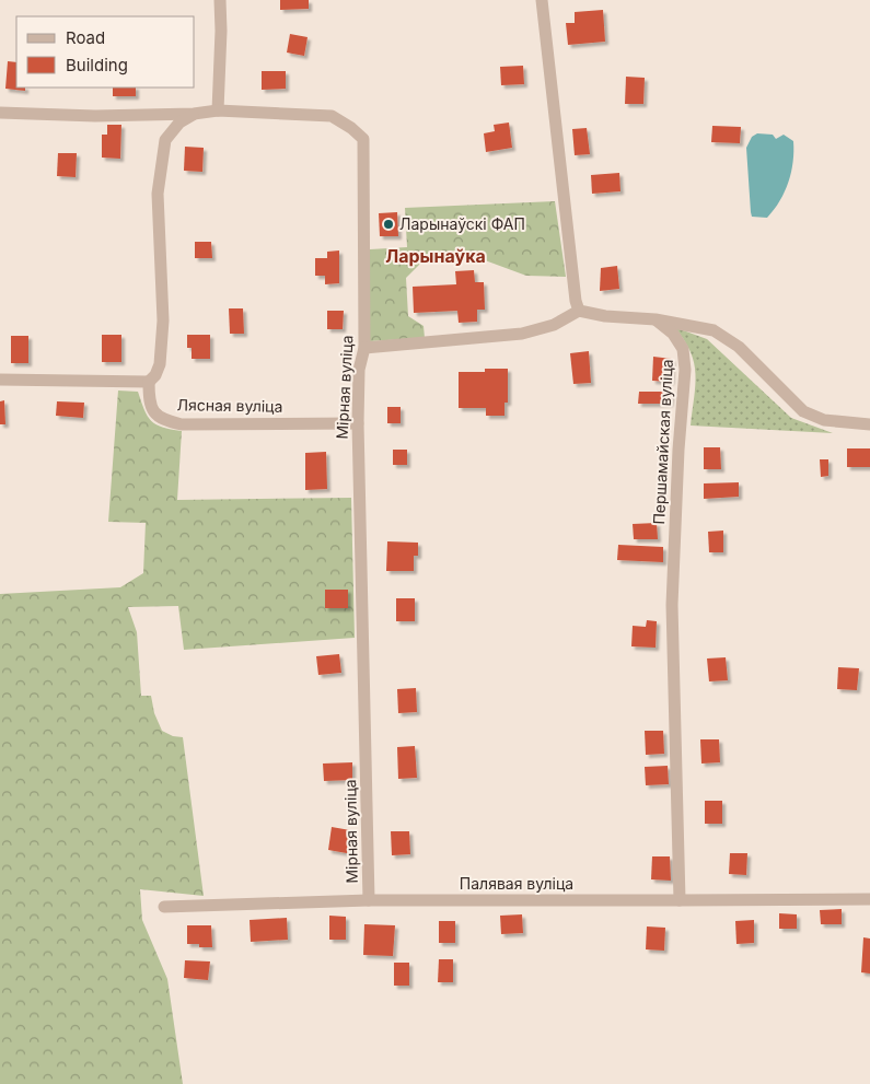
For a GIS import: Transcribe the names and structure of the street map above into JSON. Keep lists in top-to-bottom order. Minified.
{"streets":{"street":["Мірная вуліца","Лясная вуліца","Першамайская вуліца","Палявая вуліца"]},"crossings":[["Мірная вуліца","Лясная вуліца"],["Мірная вуліца","Палявая вуліца"],["Першамайская вуліца","Палявая вуліца"]],"districts":["Ларынаўка"],"places":["Ларынаўскі ФАП"],"legend":["Road","Building"]}
